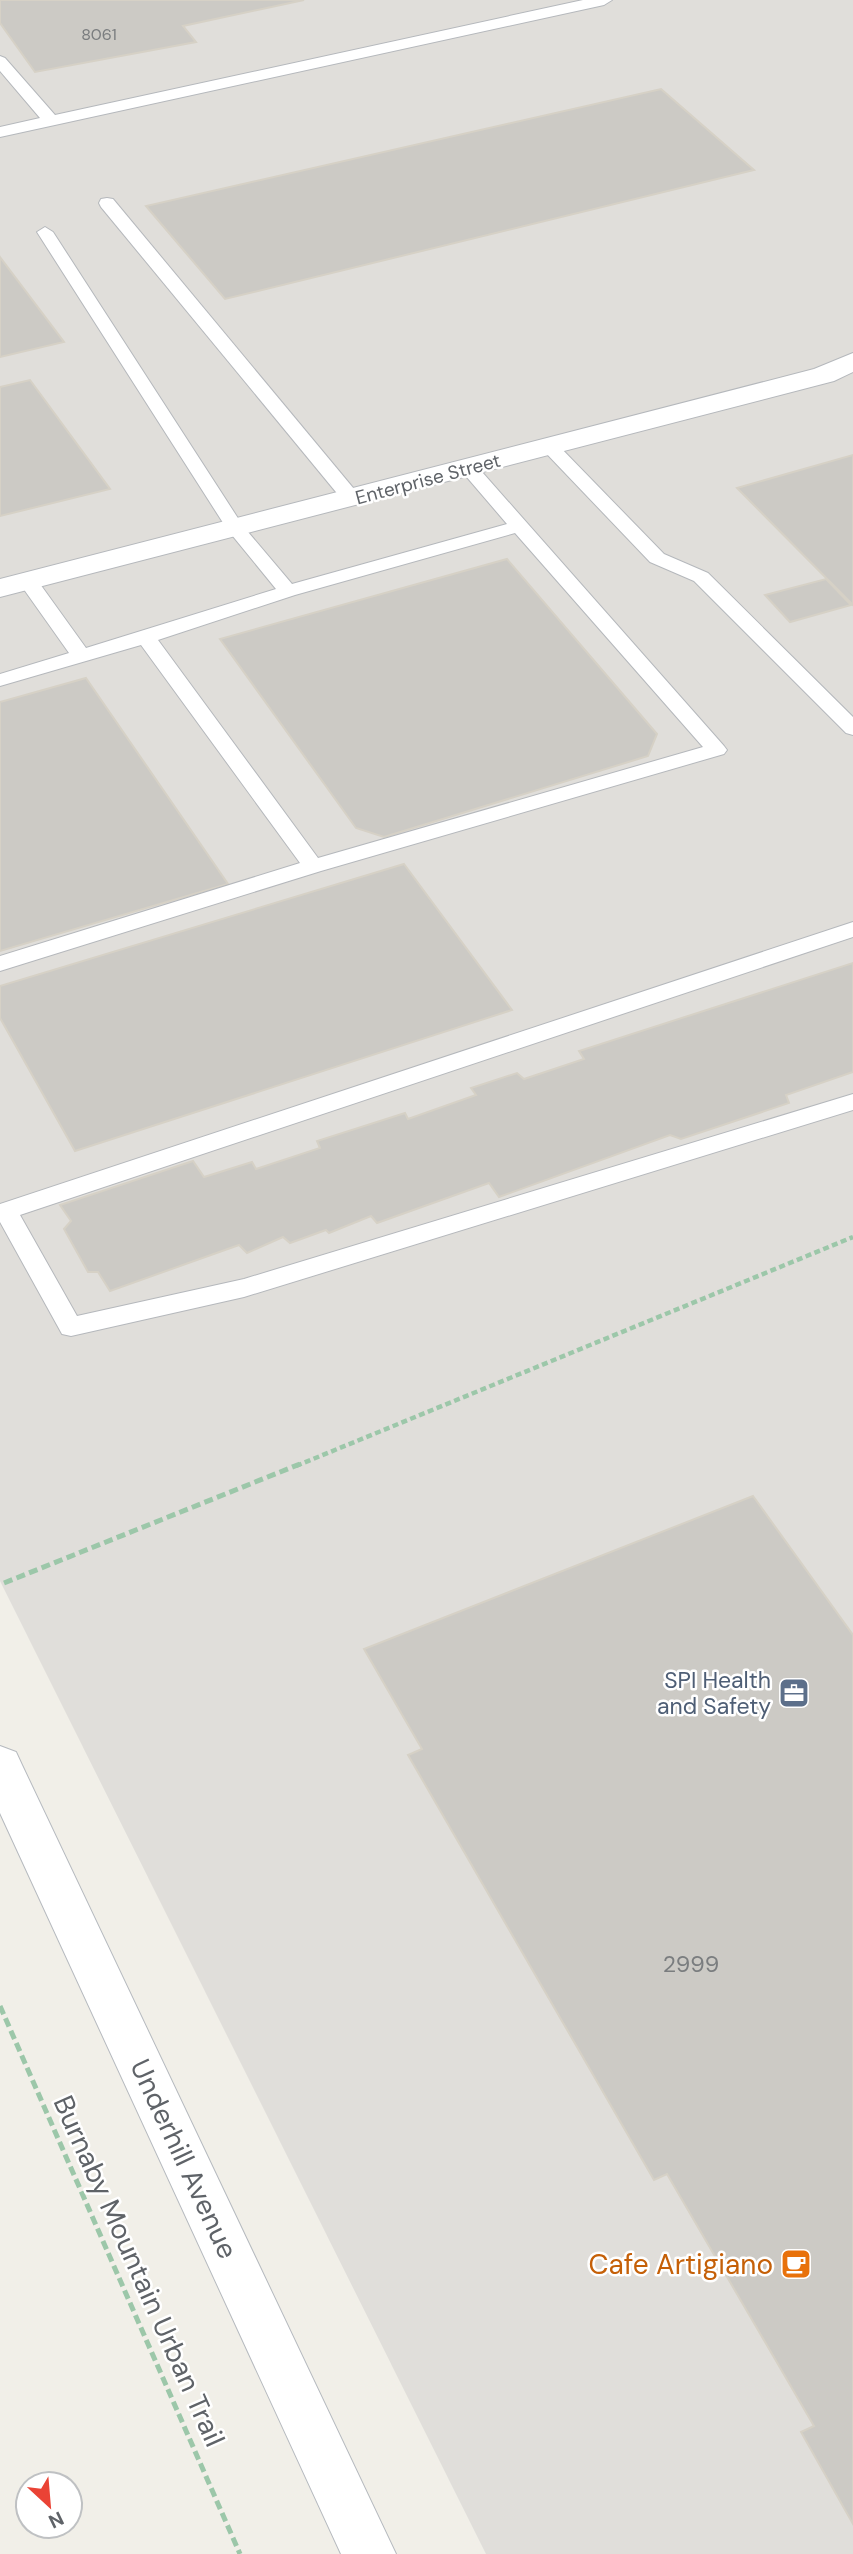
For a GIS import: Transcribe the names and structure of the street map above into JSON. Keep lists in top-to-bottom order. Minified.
{"streets":{"street":["Enterprise Street","Underhill Avenue"],"path":["Burnaby Mountain Urban Trail"]},"places":{"office":["SPI Health and Safety"],"cafe":["Cafe Artigiano"]},"house_numbers":["8061","2999"],"north":"bottom right"}
